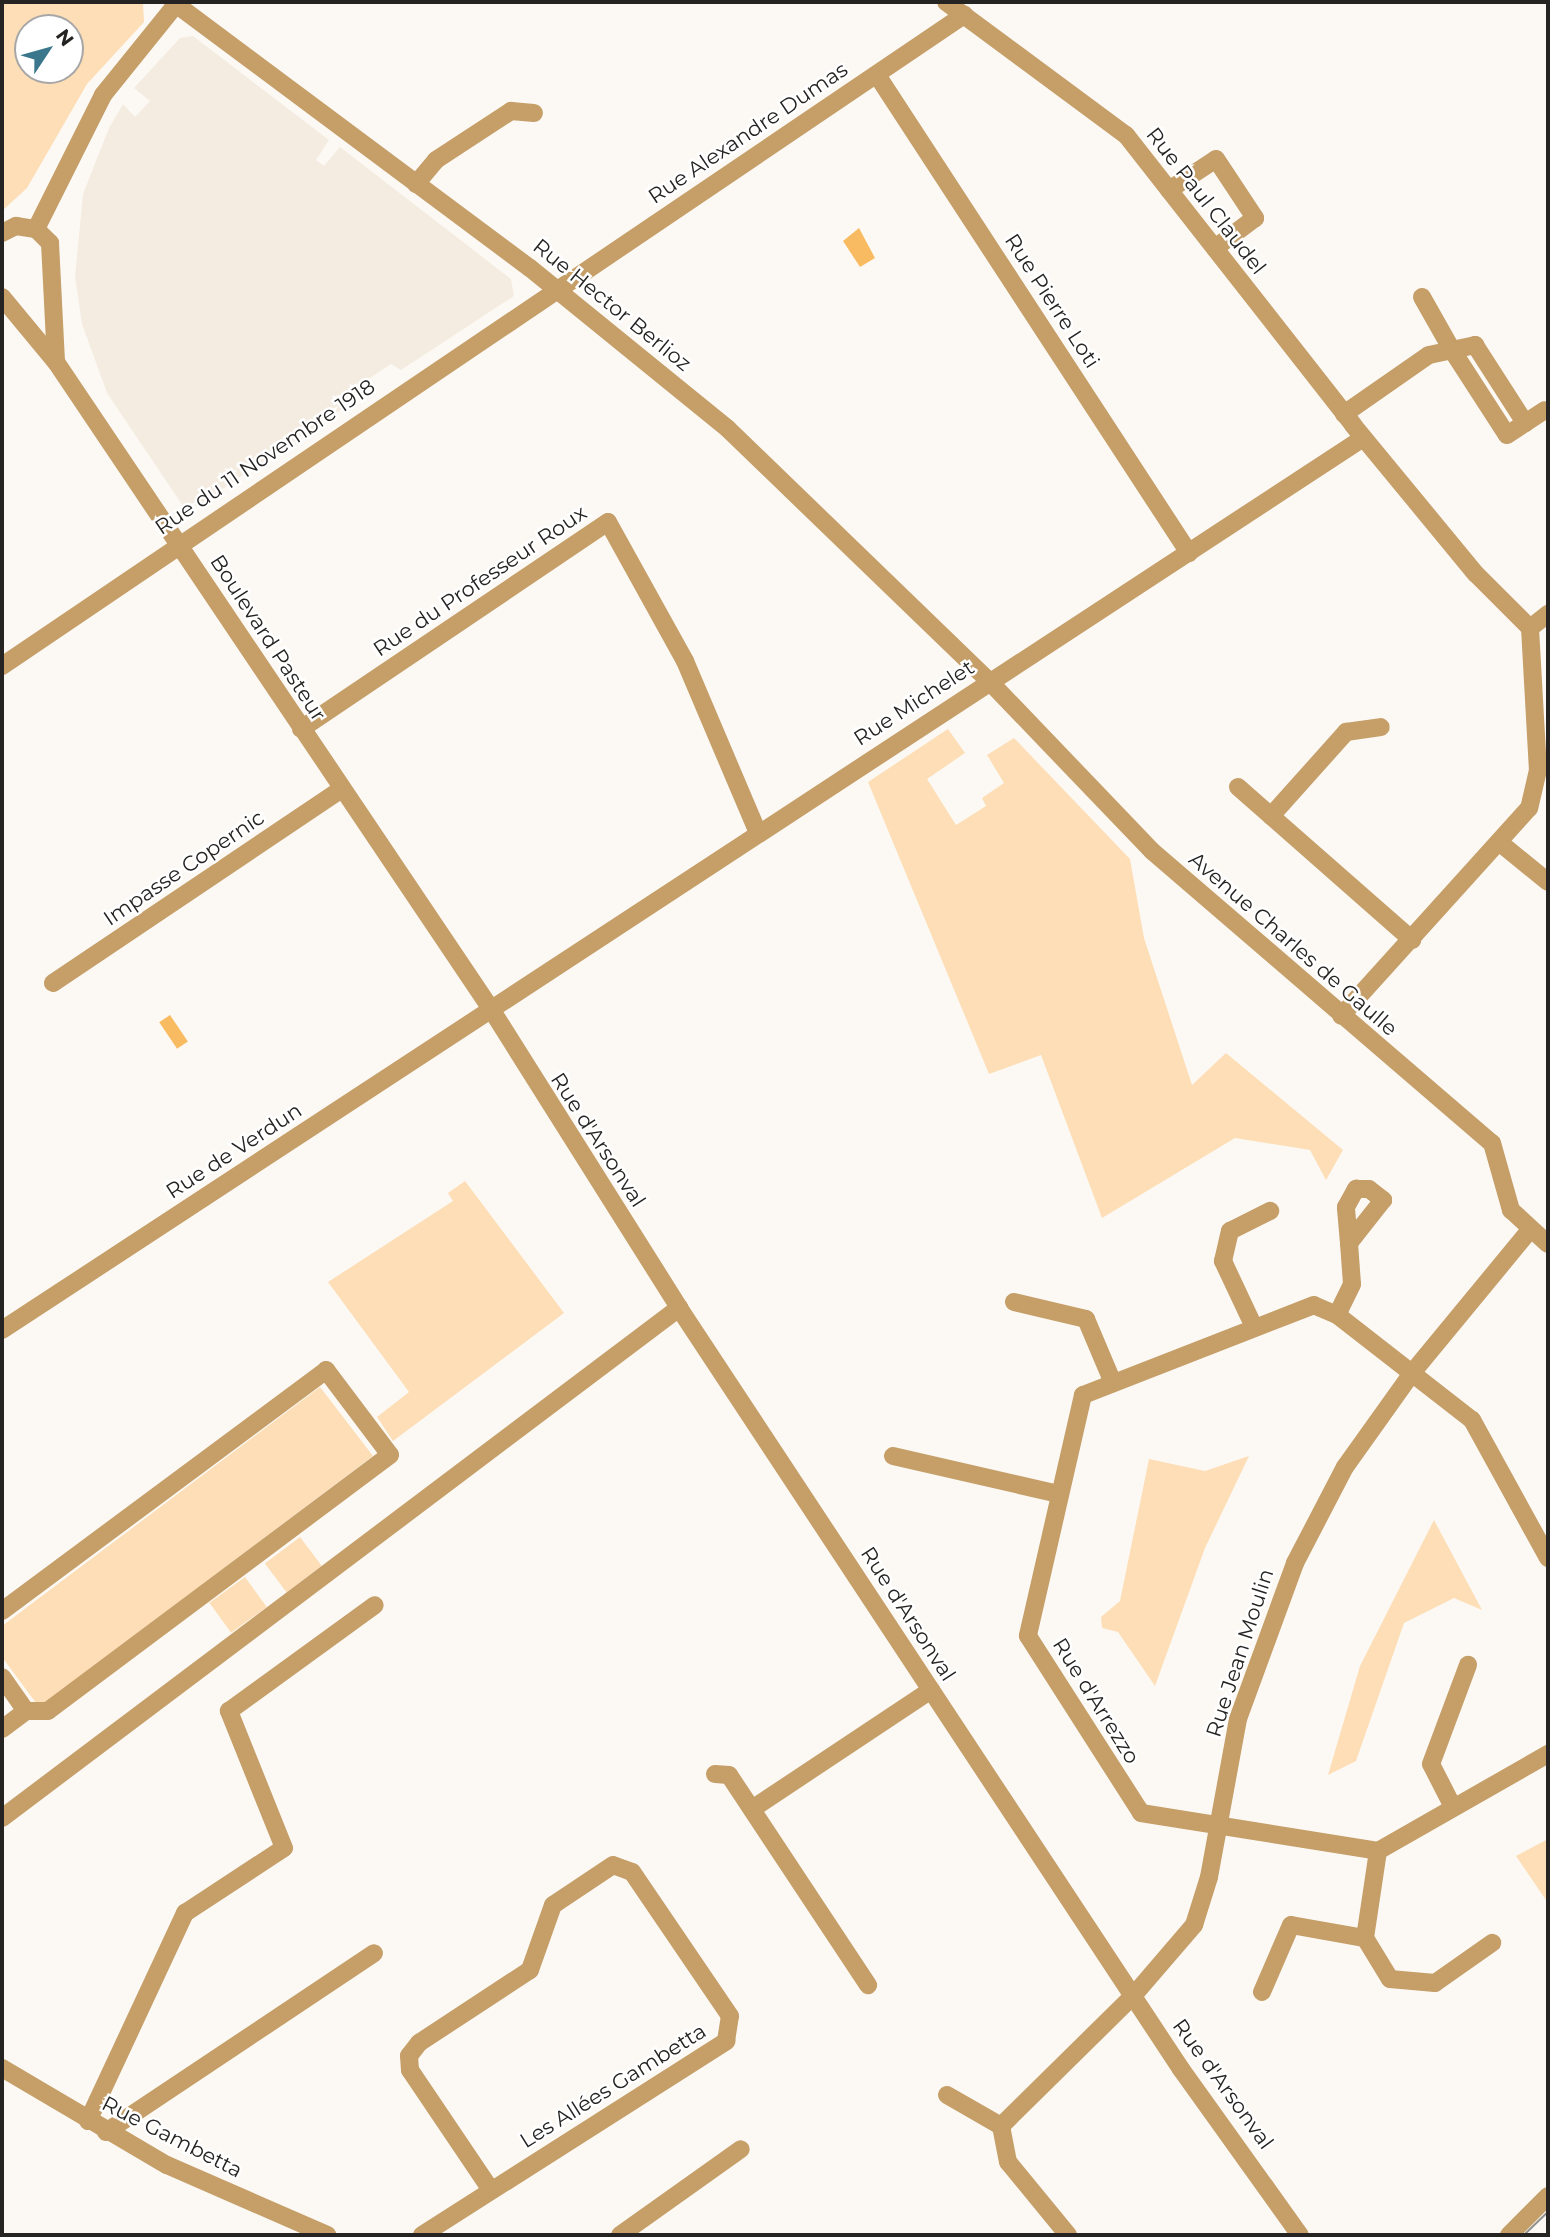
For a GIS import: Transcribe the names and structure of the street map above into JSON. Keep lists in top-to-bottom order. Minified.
{"streets":{"street":["Rue Alexandre Dumas","Rue Paul Claudel","Rue Pierre Loti","Rue Hector Berlioz","Rue du 11 Novembre 1918","Rue du Professeur Roux","Boulevard Pasteur","Rue Michelet","Impasse Copernic","Avenue Charles de Gaulle","Rue d'Arsonval","Rue de Verdun","Rue Jean Moulin","Rue d'Arrezzo","Les Allées Gambetta","Rue Gambetta"]},"crossings":[["Rue Alexandre Dumas","Rue Paul Claudel"],["Rue Alexandre Dumas","Rue Pierre Loti"],["Rue Alexandre Dumas","Rue Hector Berlioz"],["Rue Alexandre Dumas","Rue du 11 Novembre 1918"],["Rue Paul Claudel","Rue Michelet"],["Rue Pierre Loti","Rue Michelet"],["Rue Hector Berlioz","Rue du 11 Novembre 1918"],["Rue Hector Berlioz","Rue Michelet"],["Rue Hector Berlioz","Avenue Charles de Gaulle"],["Rue du 11 Novembre 1918","Boulevard Pasteur"],["Rue du Professeur Roux","Boulevard Pasteur"],["Rue du Professeur Roux","Rue Michelet"],["Boulevard Pasteur","Rue Michelet"],["Boulevard Pasteur","Impasse Copernic"],["Boulevard Pasteur","Rue d'Arsonval"],["Boulevard Pasteur","Rue de Verdun"],["Rue Michelet","Avenue Charles de Gaulle"],["Rue Michelet","Rue d'Arsonval"],["Rue Michelet","Rue de Verdun"],["Avenue Charles de Gaulle","Rue Jean Moulin"],["Rue d'Arsonval","Rue de Verdun"],["Rue d'Arsonval","Rue Jean Moulin"],["Rue Jean Moulin","Rue d'Arrezzo"]],"north":"top right"}
